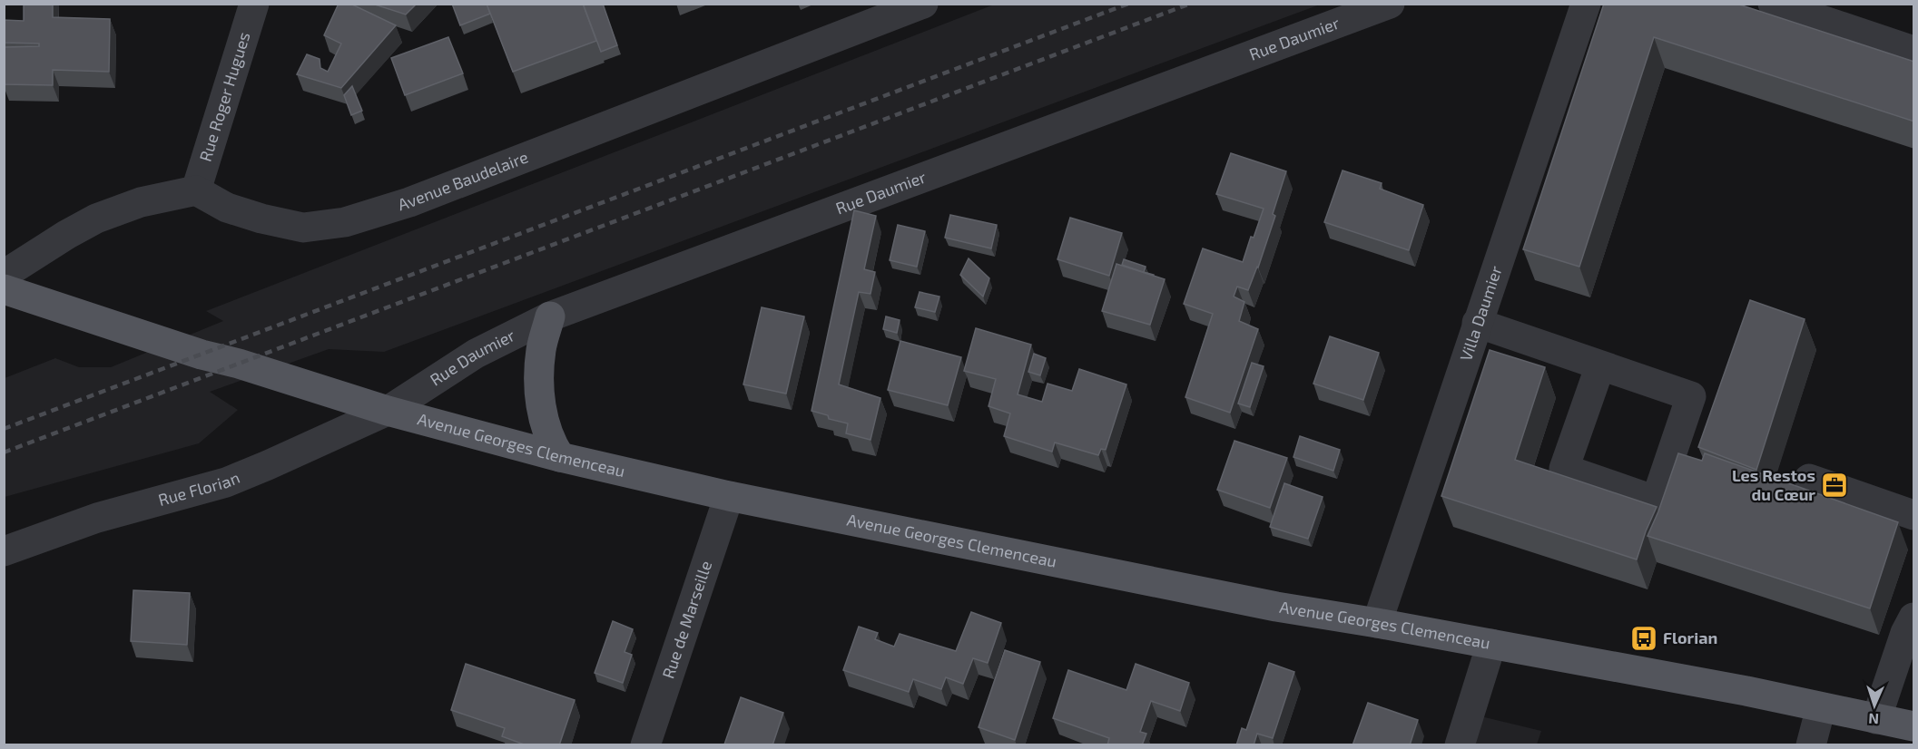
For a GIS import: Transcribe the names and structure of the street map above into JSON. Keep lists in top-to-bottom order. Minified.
{"streets":{"main road":["Avenue Georges Clemenceau"],"street":["Rue Daumier","Rue Roger Hugues","Avenue Baudelaire","Villa Daumier","Rue Florian","Rue de Marseille"]},"crossings":[["Rue Daumier","Avenue Georges Clemenceau"],["Rue Daumier","Rue Florian"],["Rue Roger Hugues","Avenue Baudelaire"],["Villa Daumier","Avenue Georges Clemenceau"],["Avenue Georges Clemenceau","Rue Florian"],["Avenue Georges Clemenceau","Rue de Marseille"]],"places":{"office":["Les Restos du Cœur"],"bus stop":["Florian"]},"north":"bottom"}
